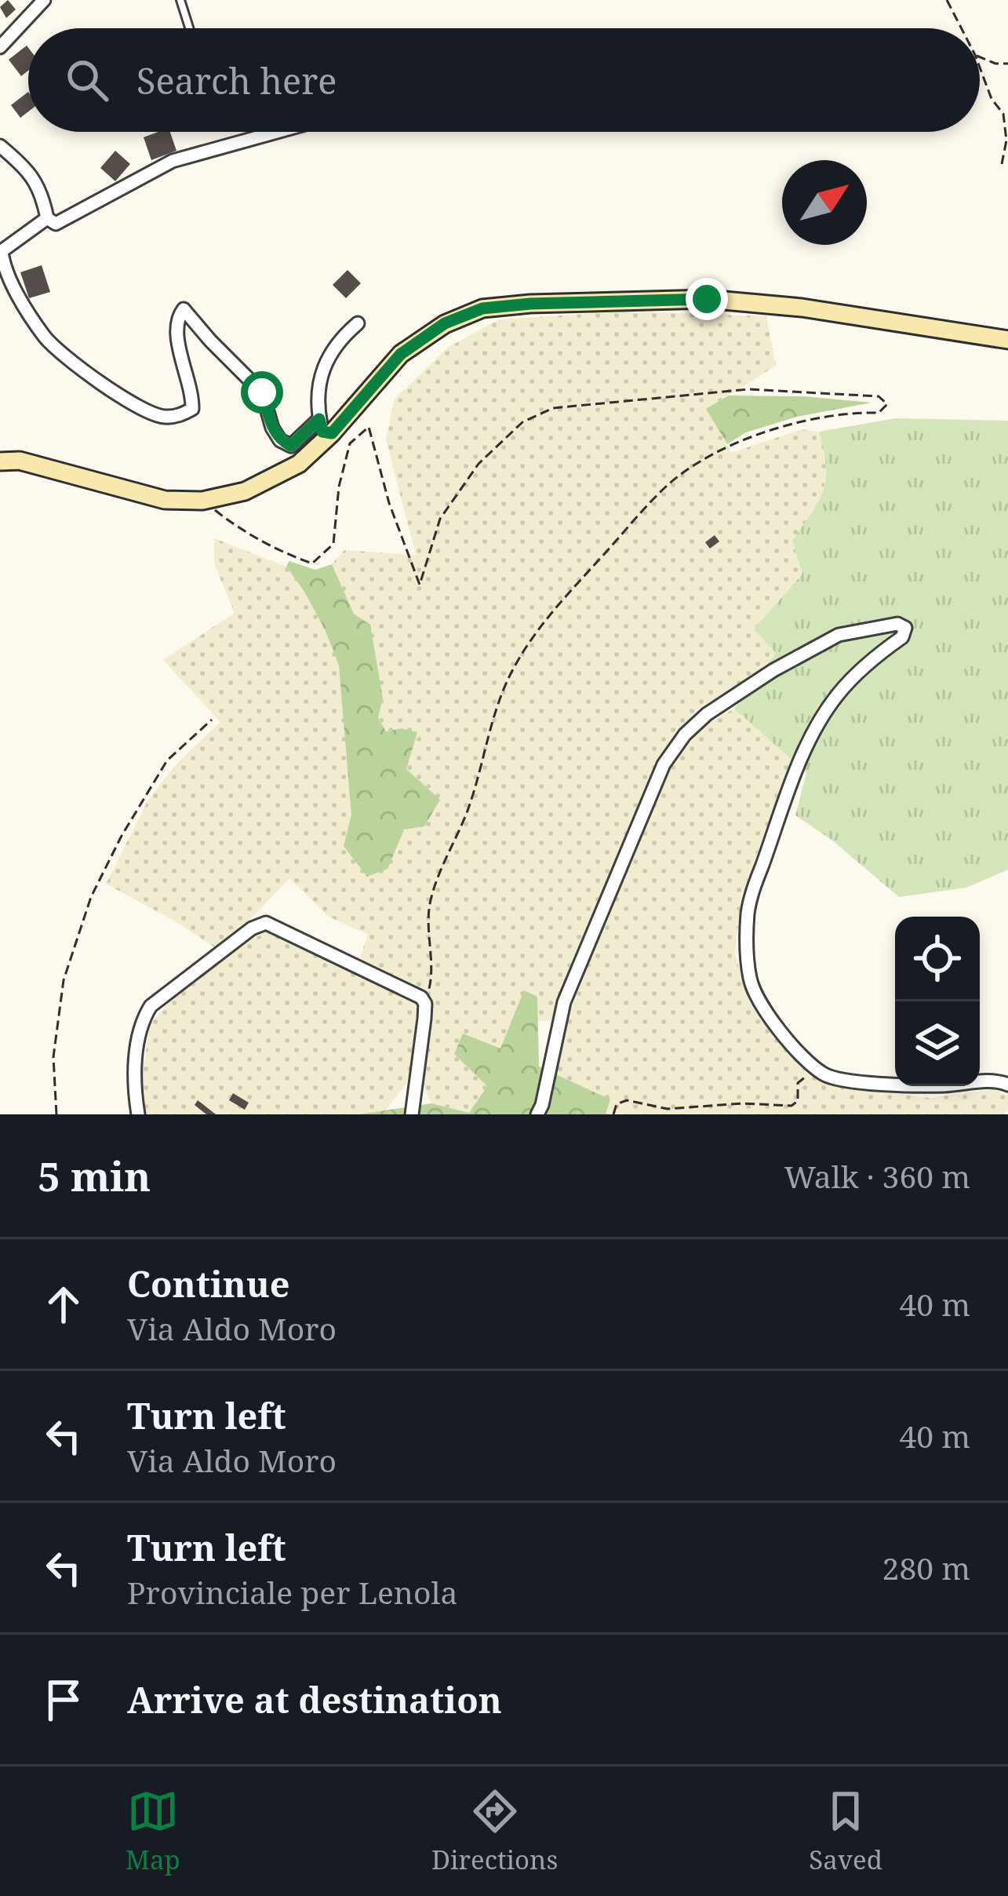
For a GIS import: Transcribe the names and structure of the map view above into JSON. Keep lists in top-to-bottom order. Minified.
{"north":"top right","page":{"search":"Search here","heading":["5 min","Walk · 360 m"],"list":[["Continue","Via Aldo Moro","40 m"],["Turn left","Via Aldo Moro","40 m"],["Turn left","Provinciale per Lenola","280 m"],"Arrive at destination"],"nav":["Map","Directions","Saved"]}}
